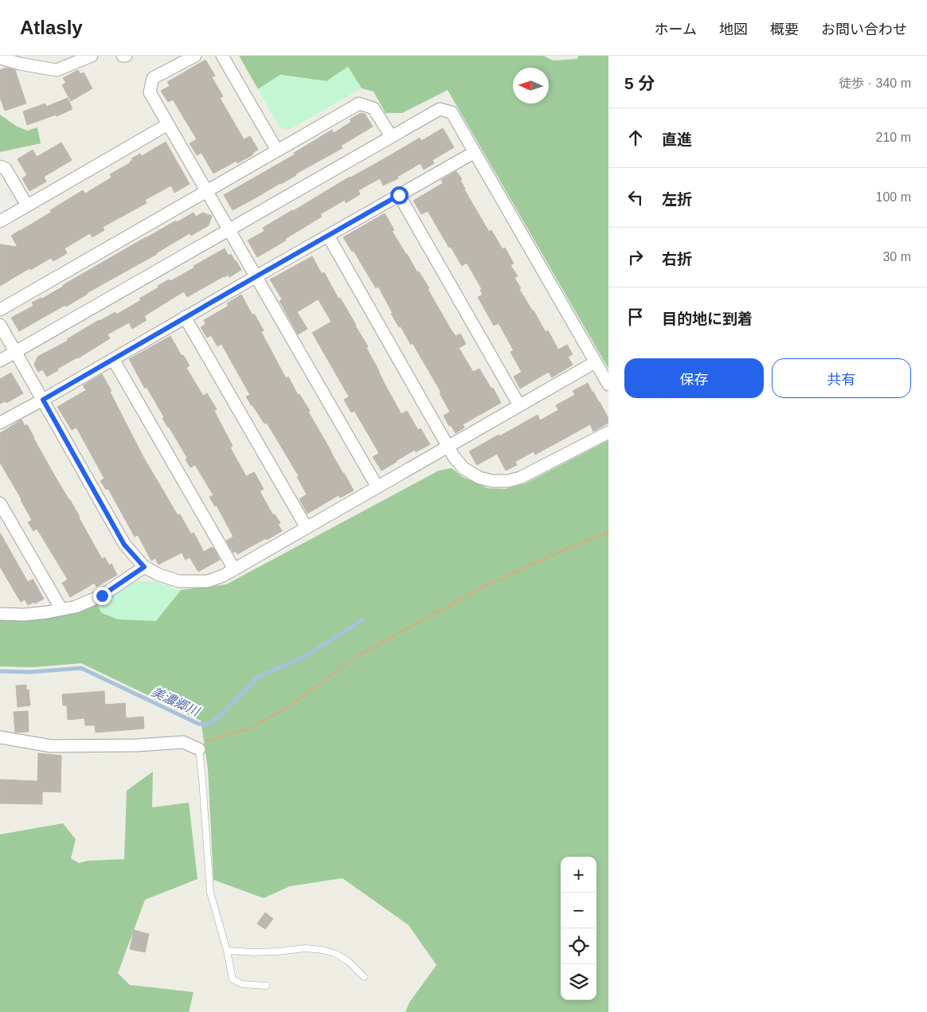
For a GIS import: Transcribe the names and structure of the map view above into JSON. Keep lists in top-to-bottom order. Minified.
{"water":["美濃郷川"],"north":"left","page":{"header":"Atlasly","nav":["ホーム","地図","概要","お問い合わせ"],"heading":["5 分","徒歩 · 340 m"],"list":[["直進","210 m"],["左折","100 m"],["右折","30 m"],"目的地に到着"],"buttons":["保存","共有"],"map_buttons":["+","−"]}}
